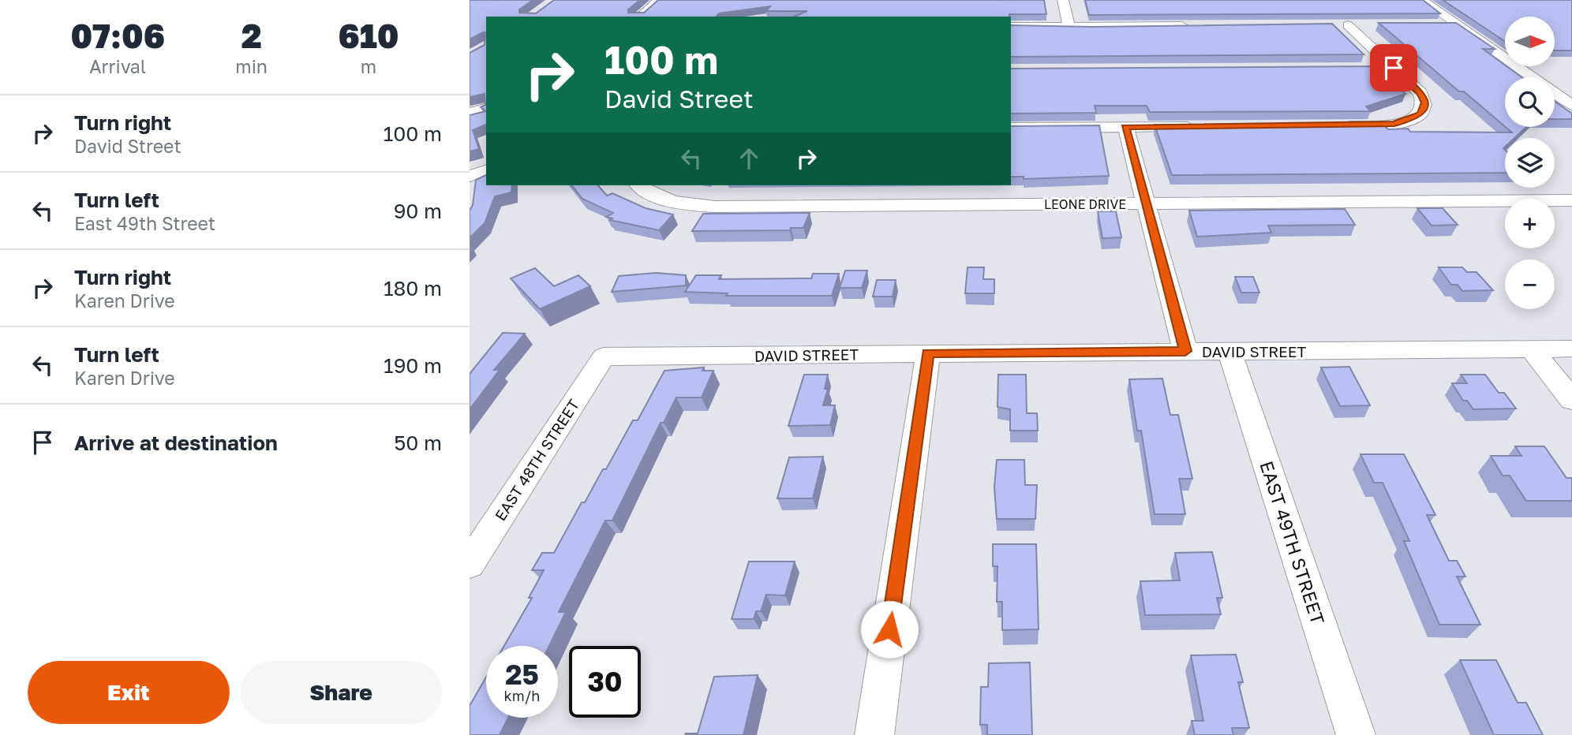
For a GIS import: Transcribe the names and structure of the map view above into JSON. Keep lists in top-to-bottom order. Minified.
{"streets":{"street":["LEONE DRIVE","DAVID STREET","EAST 48TH STREET","EAST 49TH STREET"]},"crossings":[["DAVID STREET","EAST 48TH STREET"],["DAVID STREET","EAST 49TH STREET"]],"north":"right","page":{"eta":["07:06","Arrival","2","min","610","m"],"map_buttons":["+","−"],"turn":["100 m","David Street"],"list":[{"name":"Turn right","note":"David Street","value":"100 m"},{"name":"Turn left","note":"East 49th Street","value":"90 m"},{"name":"Turn right","note":"Karen Drive","value":"180 m"},{"name":"Turn left","note":"Karen Drive","value":"190 m"},{"name":"Arrive at destination","value":"50 m"}],"speed":"25 km/h","limit":"30","buttons":["Exit","Share"]}}
